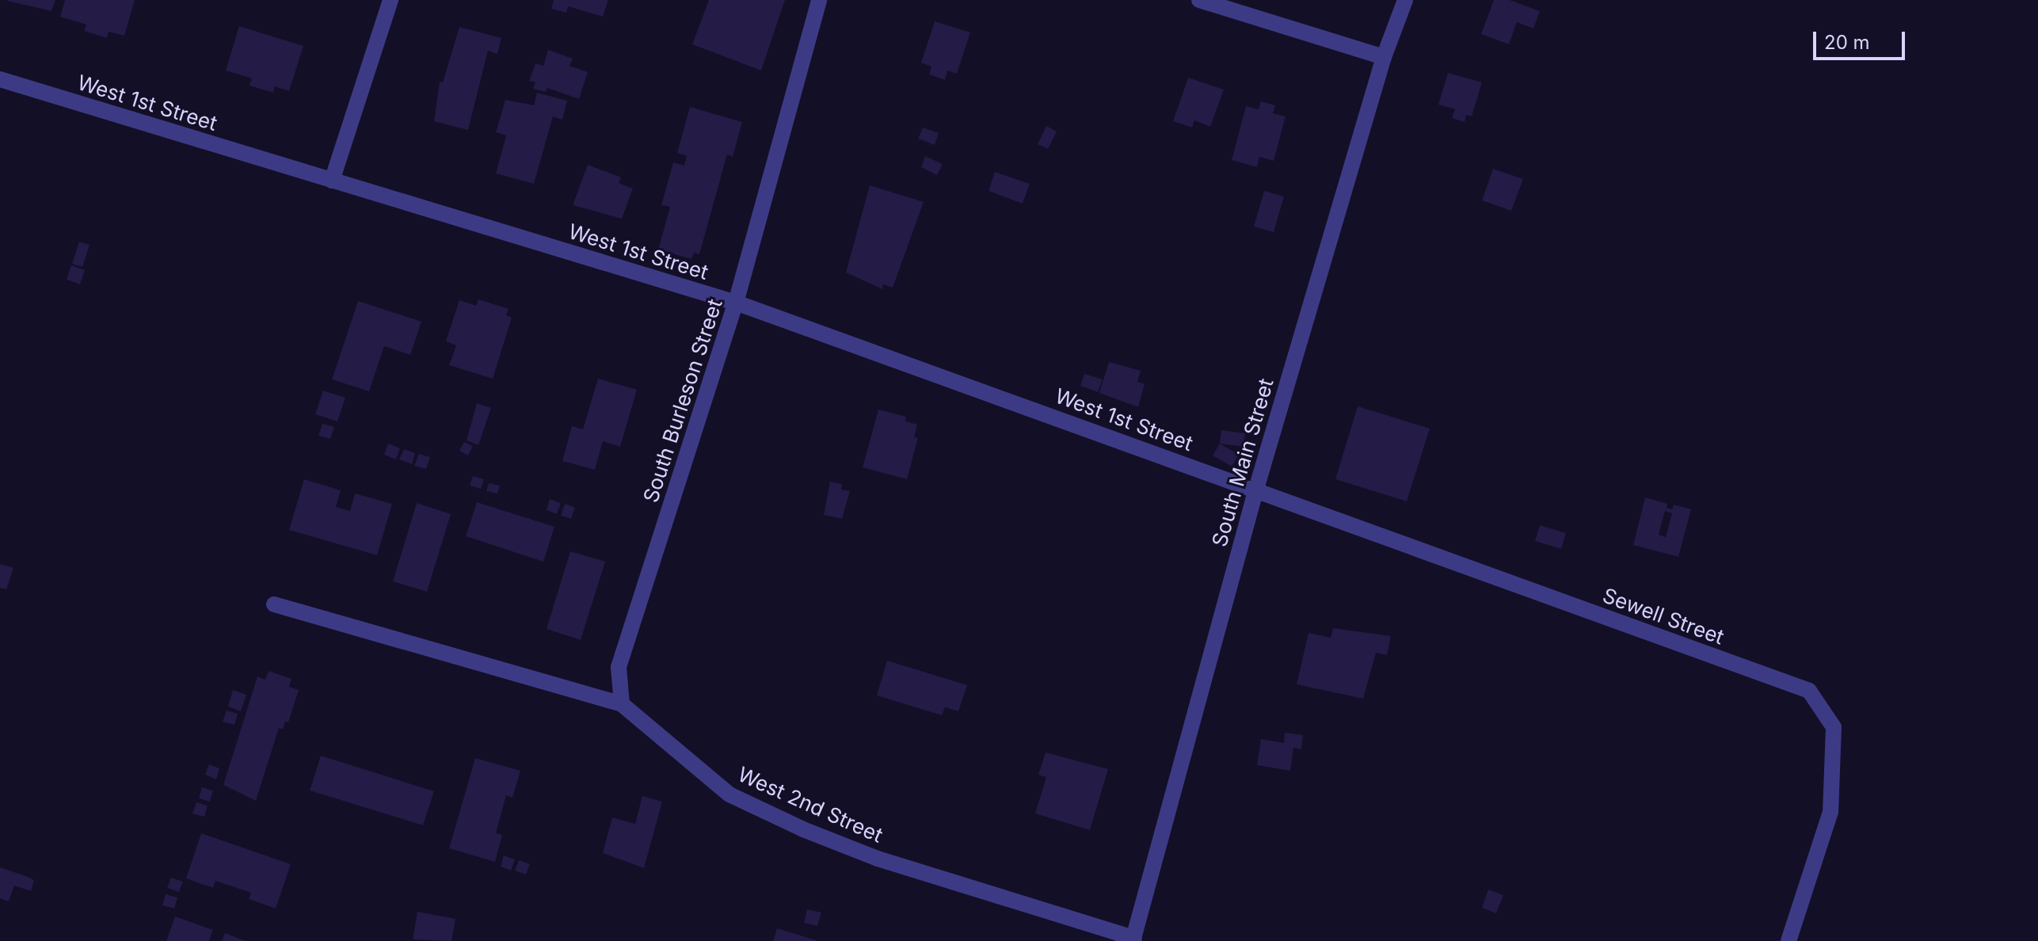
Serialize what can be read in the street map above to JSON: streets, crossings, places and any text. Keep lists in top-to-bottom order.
{
  "streets": {
    "street": [
      "West 1st Street",
      "South Burleson Street",
      "South Main Street",
      "Sewell Street",
      "West 2nd Street"
    ]
  },
  "crossings": [
    ["West 1st Street", "South Burleson Street"],
    ["West 1st Street", "South Main Street"],
    ["West 1st Street", "Sewell Street"],
    ["South Burleson Street", "West 2nd Street"],
    ["South Main Street", "Sewell Street"],
    ["South Main Street", "West 2nd Street"]
  ],
  "scale_bar": "20 m"
}
